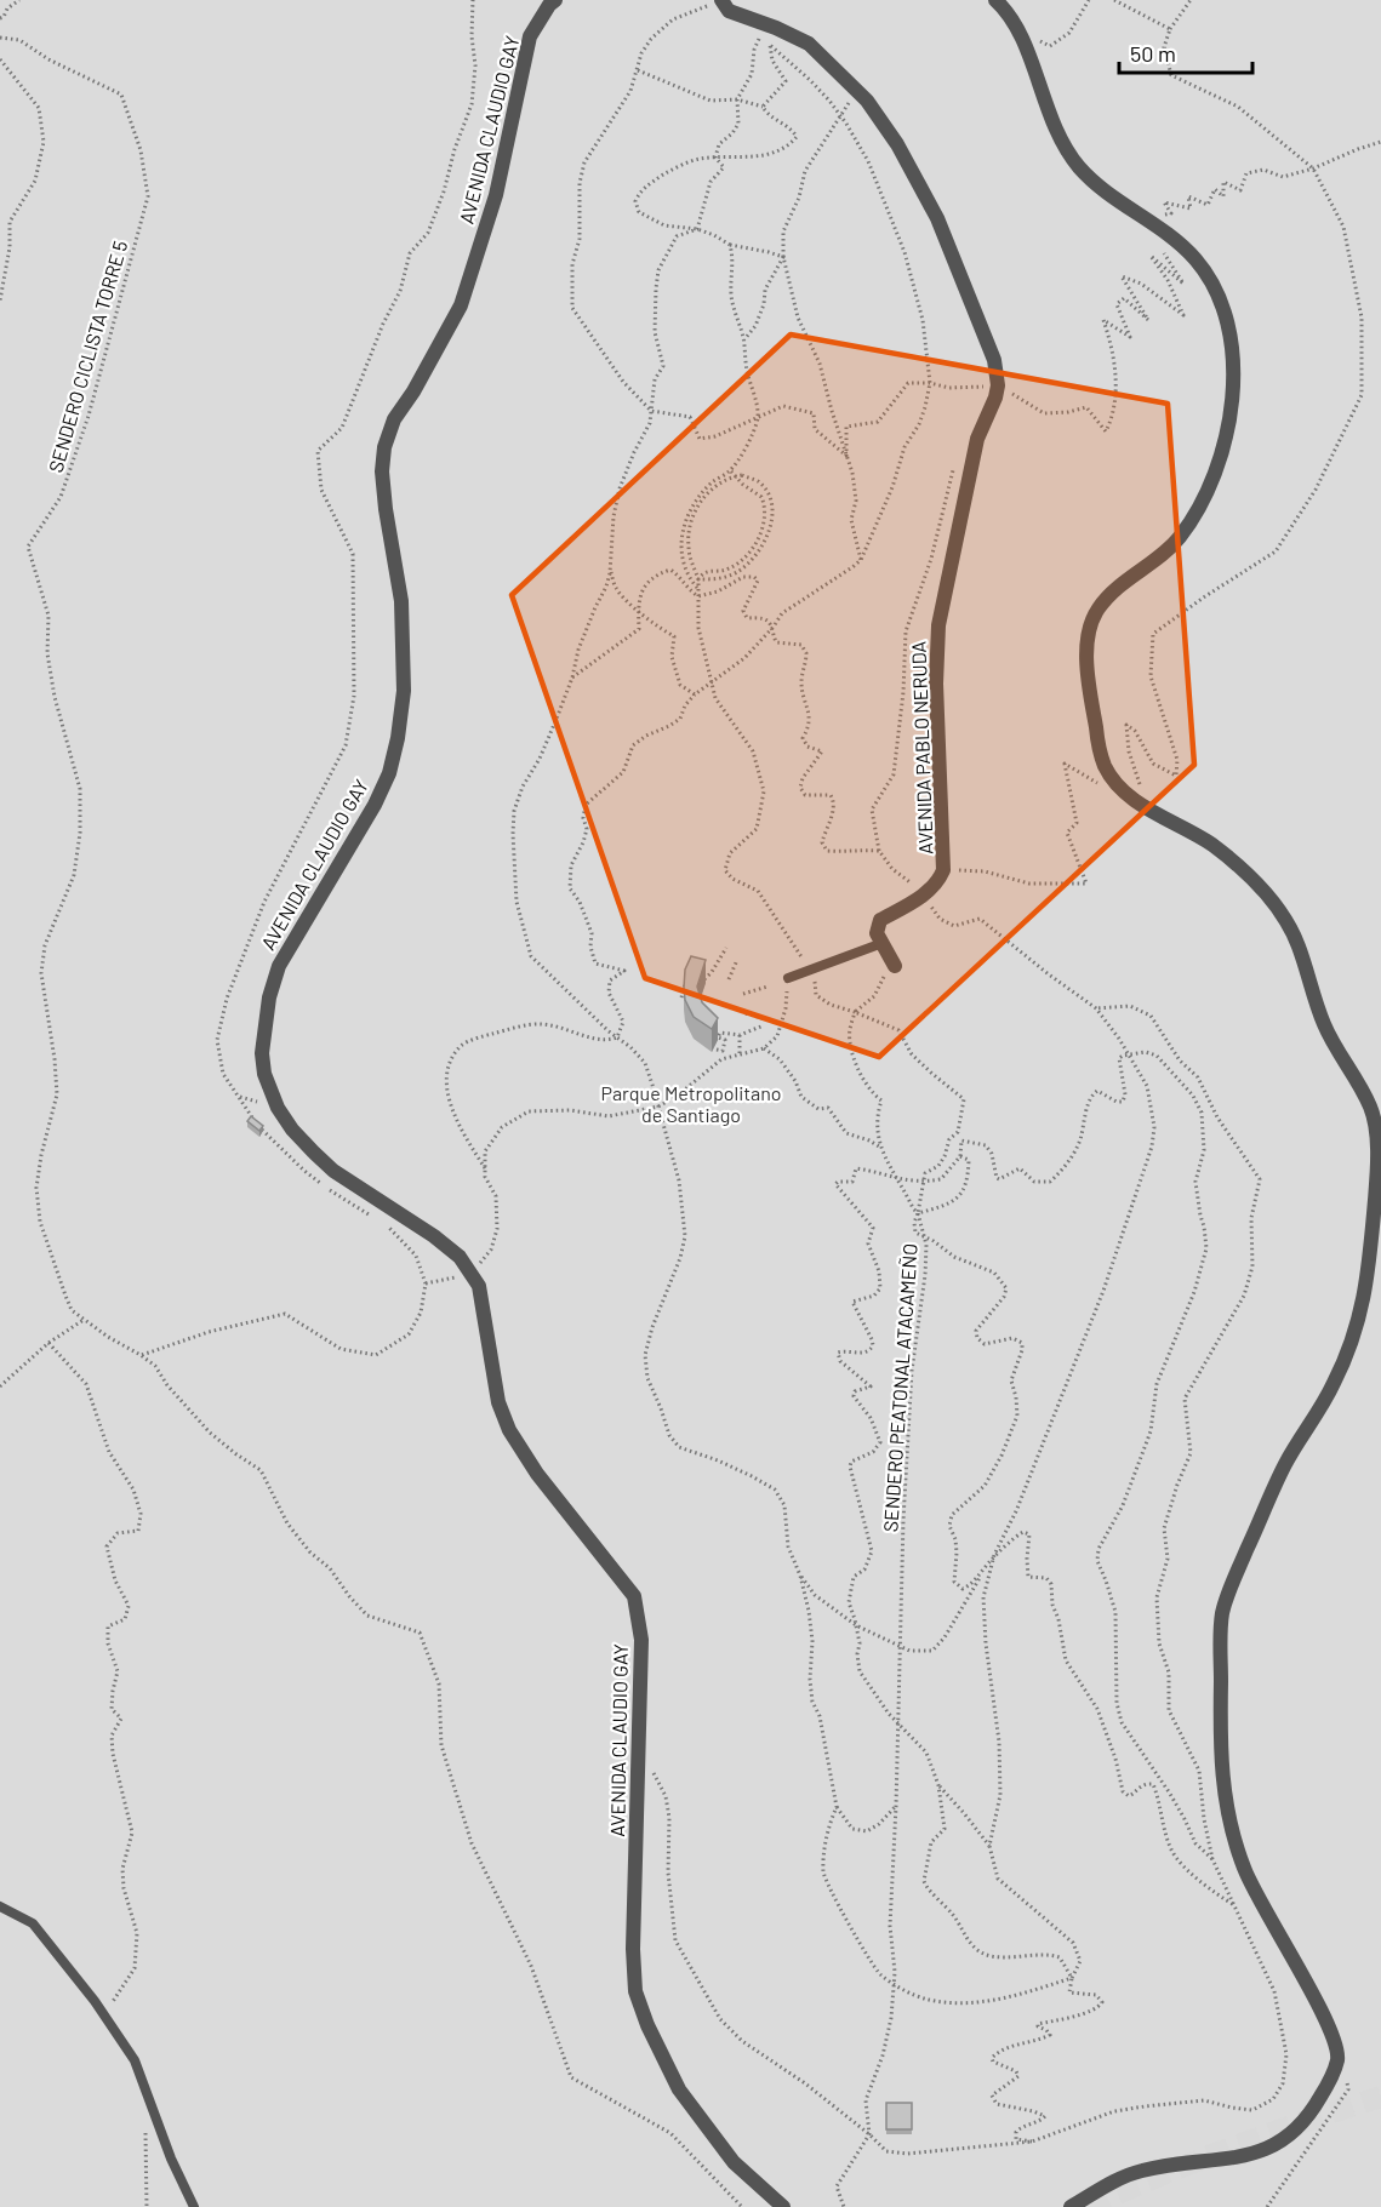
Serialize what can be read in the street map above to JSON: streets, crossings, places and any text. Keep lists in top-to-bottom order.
{
  "streets": {
    "street": ["AVENIDA CLAUDIO GAY", "AVENIDA PABLO NERUDA"],
    "path": ["SENDERO CICLISTA TORRE 5", "SENDERO PEATONAL ATACAMEÑO"]
  },
  "parks": ["Parque Metropolitano de Santiago"],
  "scale_bar": "50 m"
}
